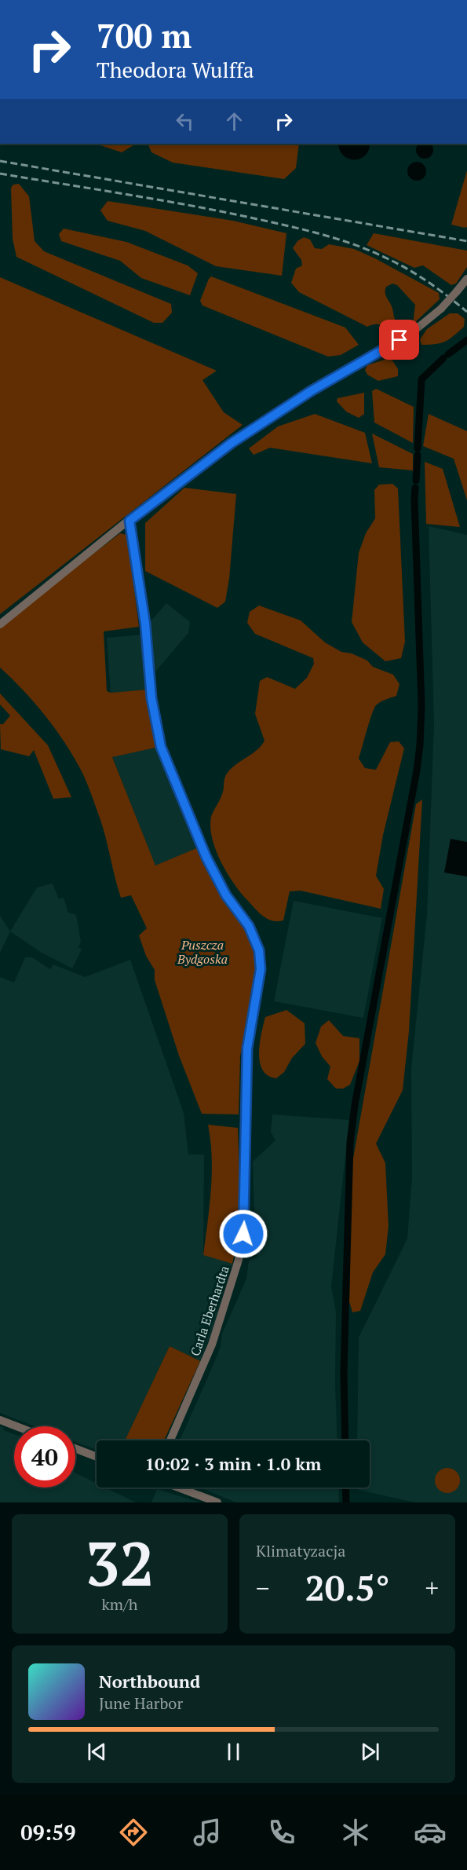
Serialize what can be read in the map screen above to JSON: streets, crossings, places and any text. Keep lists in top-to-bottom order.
{
  "streets": {
    "street": ["Carla Eberhardta"]
  },
  "parks": ["Puszcza Bydgoska"],
  "page": {
    "turn": ["700 m", "Theodora Wulffa"],
    "limit": "40",
    "trip": "10:02 · 3 min · 1.0 km",
    "tile": [
      ["32", "km/h"],
      "Klimatyzacja"
    ],
    "heat": ["−", "20.5°", "+"],
    "song": ["Northbound", "June Harbor"],
    "tabs": "09:59"
  }
}
